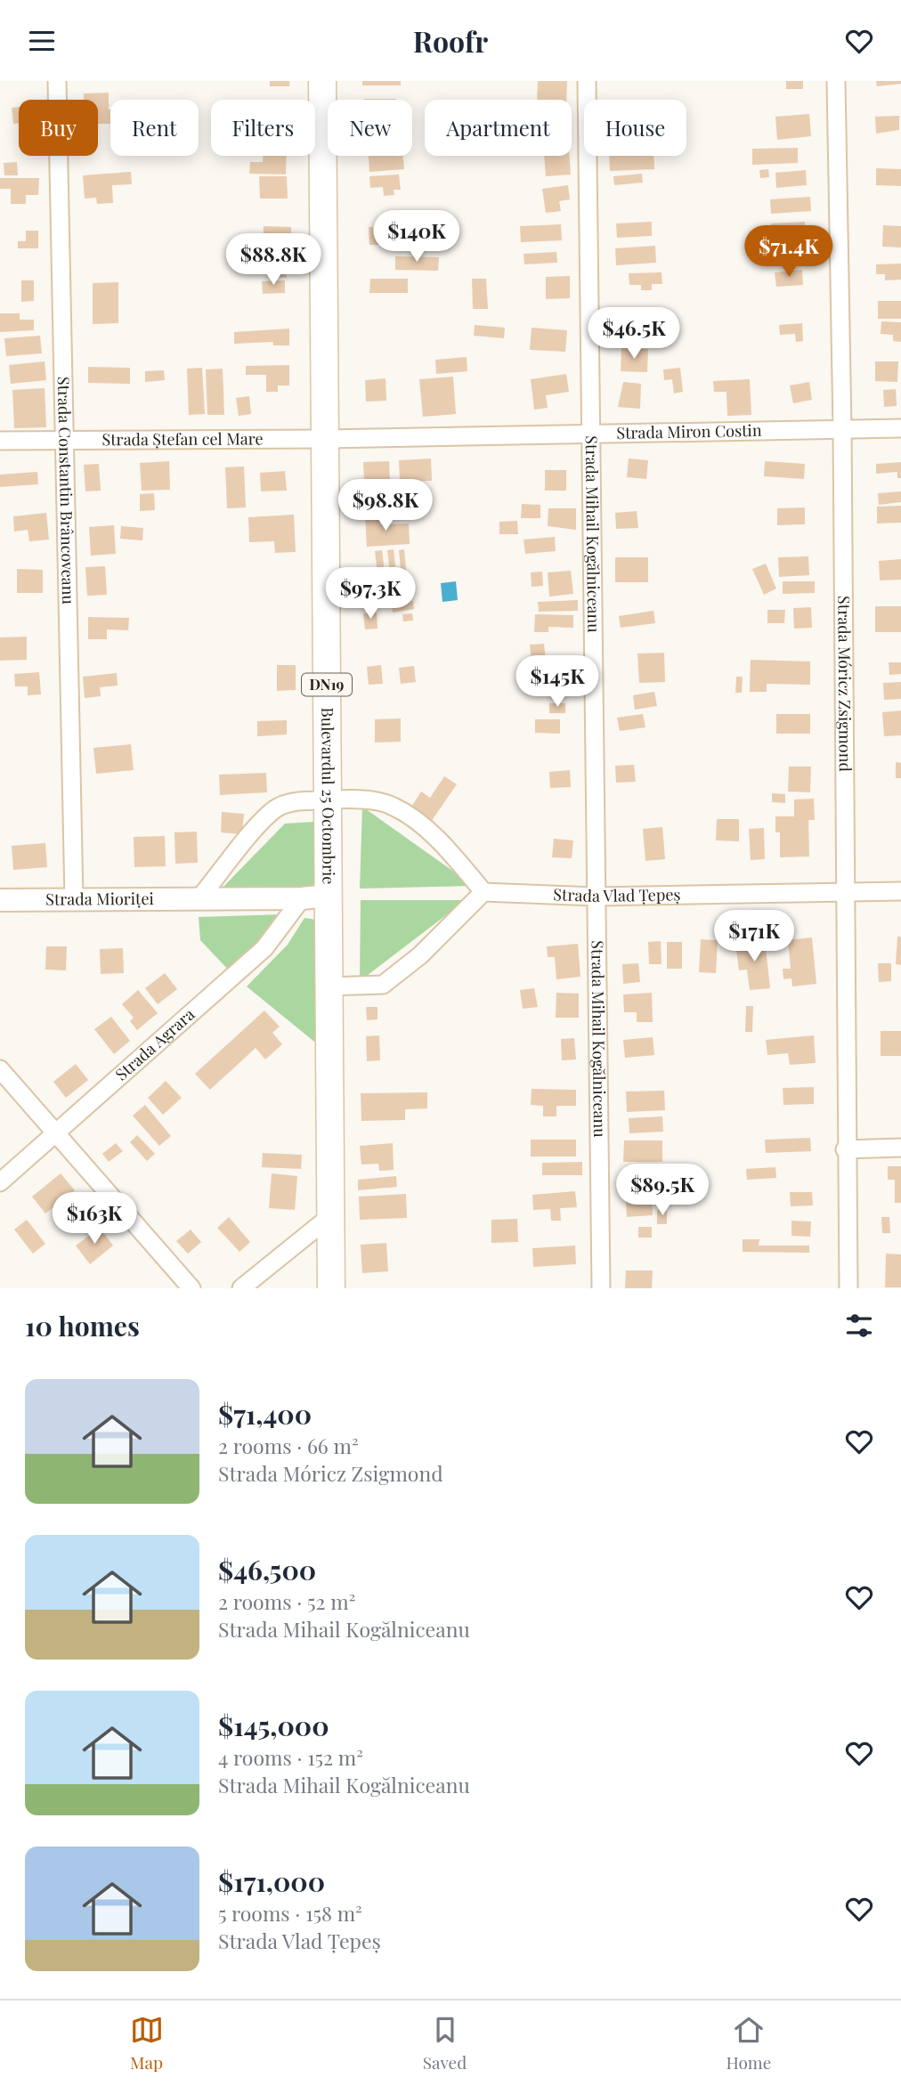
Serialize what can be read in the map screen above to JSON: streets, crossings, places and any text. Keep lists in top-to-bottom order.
{
  "streets": {
    "main road": ["DN19", "Bulevardul 25 Octombrie"],
    "street": [
      "Strada Miron Costin",
      "Strada Ștefan cel Mare",
      "Strada Constantin Brâncoveanu",
      "Strada Mihail Kogălniceanu",
      "Strada Móricz Zsigmond",
      "Strada Vlad Țepeș",
      "Strada Mioriței",
      "Strada Agrara"
    ]
  },
  "crossings": [
    ["Strada Miron Costin", "Strada Ștefan cel Mare"],
    ["Strada Miron Costin", "Strada Mihail Kogălniceanu"],
    ["Strada Miron Costin", "Strada Móricz Zsigmond"],
    ["Strada Miron Costin", "Bulevardul 25 Octombrie"],
    ["Strada Ștefan cel Mare", "Strada Constantin Brâncoveanu"],
    ["Strada Ștefan cel Mare", "Bulevardul 25 Octombrie"],
    ["Strada Constantin Brâncoveanu", "Strada Mioriței"],
    ["Strada Mihail Kogălniceanu", "Strada Vlad Țepeș"],
    ["Strada Móricz Zsigmond", "Strada Vlad Țepeș"],
    ["Bulevardul 25 Octombrie", "Strada Mioriței"],
    ["Bulevardul 25 Octombrie", "Strada Agrara"],
    ["Strada Mioriței", "Strada Agrara"]
  ],
  "page": {
    "header": "Roofr",
    "chip": [
      "Buy",
      "Rent",
      "Filters",
      "New",
      "Apartment",
      "House"
    ],
    "price": [
      "$140K",
      "$71.4K",
      "$88.8K",
      "$46.5K",
      "$98.8K",
      "$97.3K",
      "$145K",
      "$171K",
      "$89.5K",
      "$163K"
    ],
    "heading": "10 homes",
    "list": [
      {
        "name": "$71,400",
        "note": "2 rooms · 66 m² · Strada Móricz Zsigmond"
      },
      {
        "name": "$46,500",
        "note": "2 rooms · 52 m² · Strada Mihail Kogălniceanu"
      },
      {
        "name": "$145,000",
        "note": "4 rooms · 152 m² · Strada Mihail Kogălniceanu"
      },
      {
        "name": "$171,000",
        "note": "5 rooms · 158 m² · Strada Vlad Țepeș"
      }
    ],
    "tabs": ["Map", "Saved", "Home"]
  }
}
